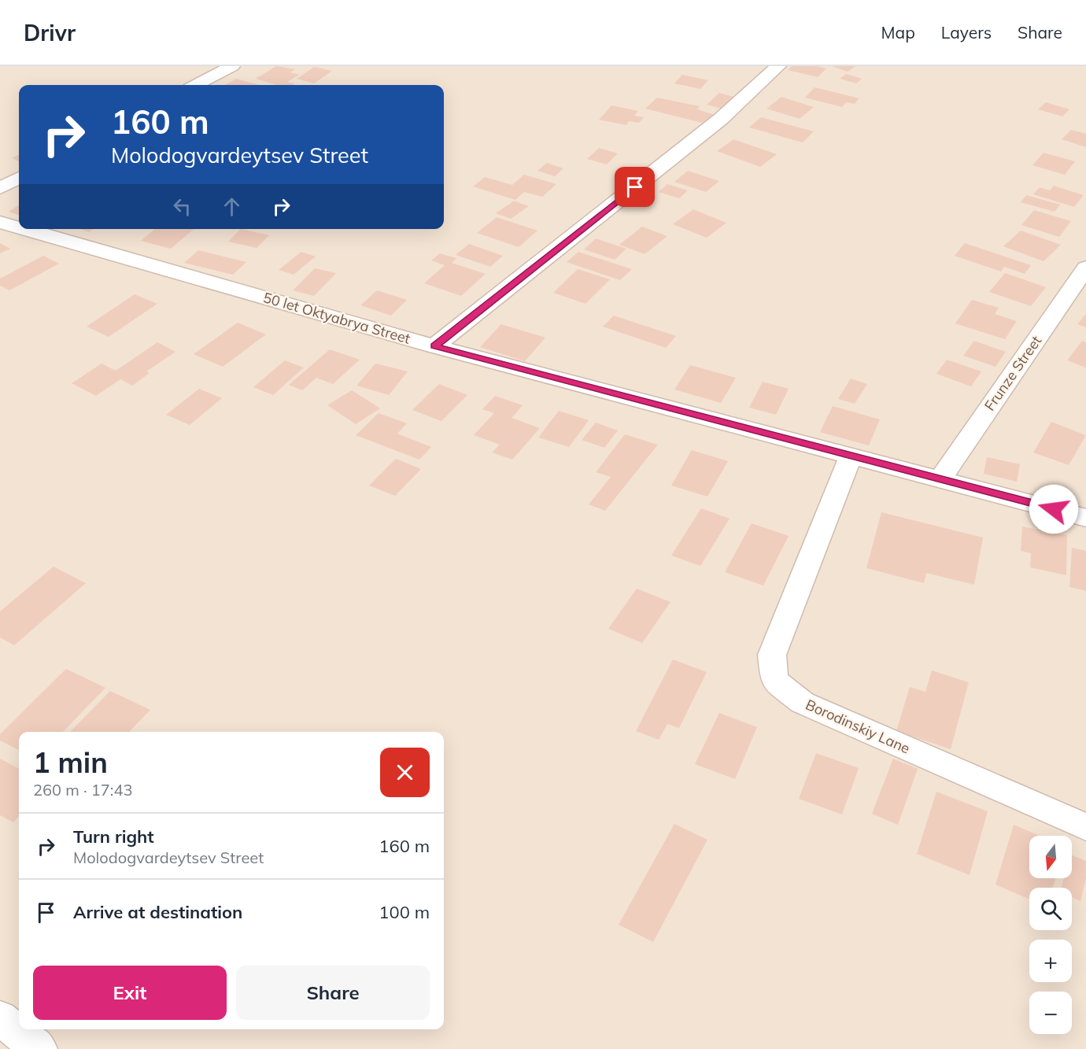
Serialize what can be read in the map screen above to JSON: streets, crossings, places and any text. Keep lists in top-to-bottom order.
{
  "streets": {
    "street": ["50 let Oktyabrya Street", "Frunze Street", "Borodinskiy Lane"]
  },
  "crossings": [
    ["50 let Oktyabrya Street", "Frunze Street"],
    ["50 let Oktyabrya Street", "Borodinskiy Lane"]
  ],
  "north": "bottom",
  "page": {
    "header": "Drivr",
    "nav": ["Map", "Layers", "Share"],
    "turn": ["160 m", "Molodogvardeytsev Street"],
    "heading": ["1 min", "260 m · 17:43"],
    "list": [
      {
        "name": "Turn right",
        "note": "Molodogvardeytsev Street",
        "value": "160 m"
      },
      {
        "name": "Arrive at destination",
        "value": "100 m"
      }
    ],
    "map_buttons": ["+", "−"],
    "buttons": ["Exit", "Share"]
  }
}
